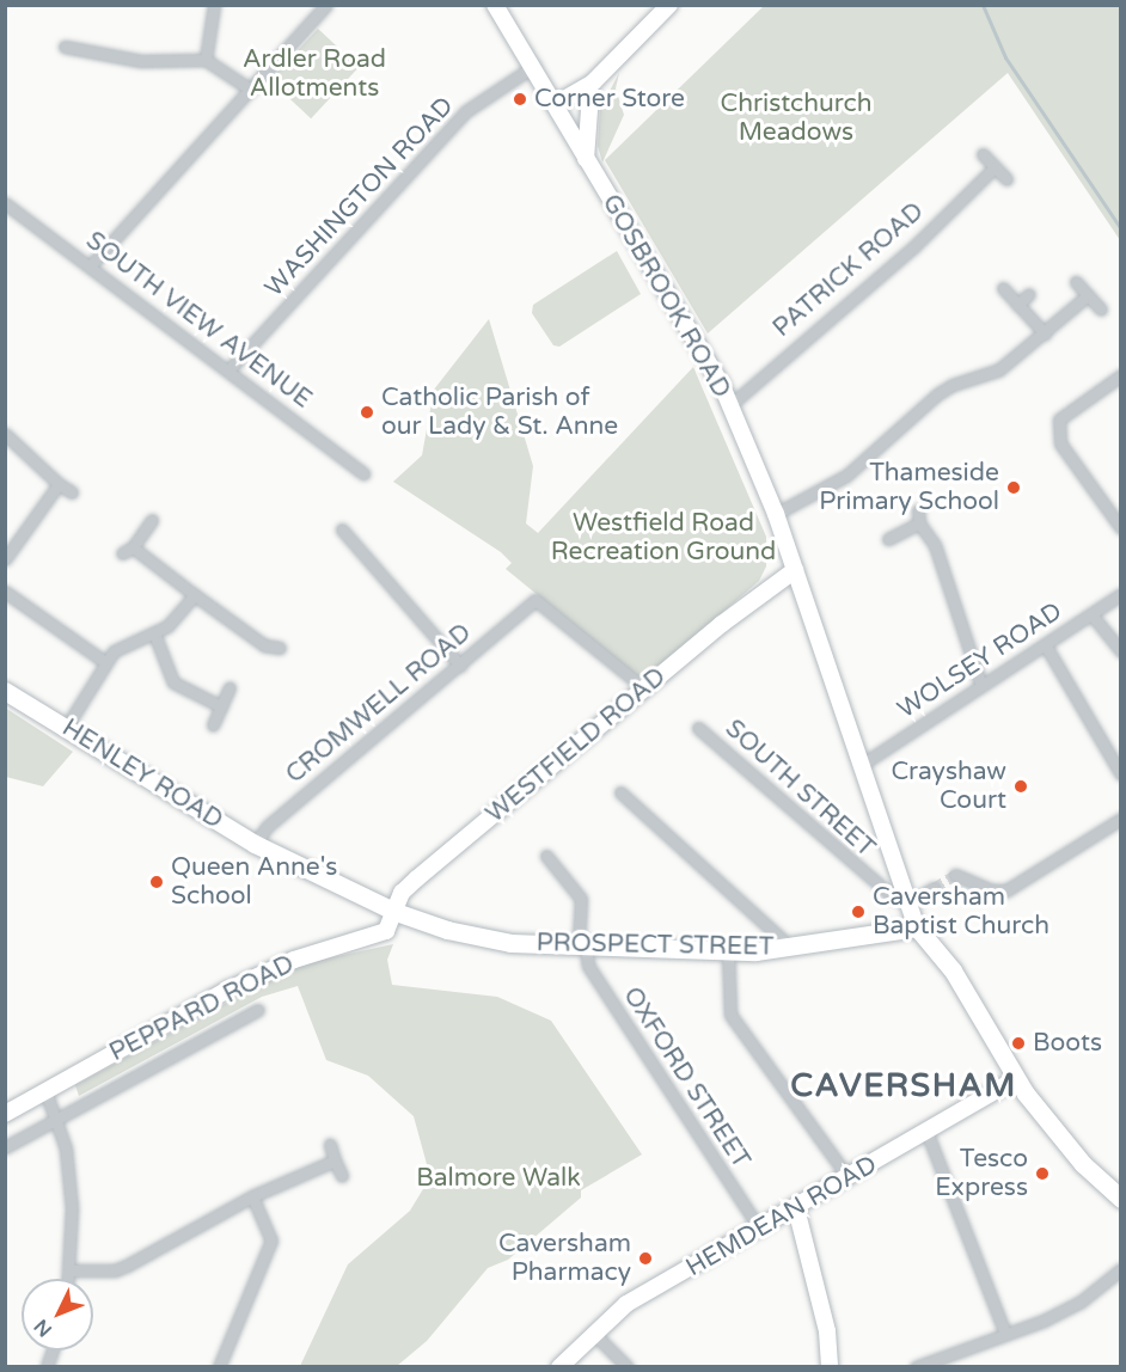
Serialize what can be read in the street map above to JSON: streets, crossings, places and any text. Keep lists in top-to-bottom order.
{
  "streets": {
    "main road": ["HENLEY ROAD", "PROSPECT STREET"],
    "street": [
      "WASHINGTON ROAD",
      "PATRICK ROAD",
      "GOSBROOK ROAD",
      "SOUTH VIEW AVENUE",
      "WOLSEY ROAD",
      "CROMWELL ROAD",
      "WESTFIELD ROAD",
      "SOUTH STREET",
      "PEPPARD ROAD",
      "OXFORD STREET",
      "HEMDEAN ROAD"
    ]
  },
  "crossings": [
    ["WASHINGTON ROAD", "GOSBROOK ROAD"],
    ["WASHINGTON ROAD", "SOUTH VIEW AVENUE"],
    ["PATRICK ROAD", "GOSBROOK ROAD"],
    ["GOSBROOK ROAD", "WOLSEY ROAD"],
    ["GOSBROOK ROAD", "WESTFIELD ROAD"],
    ["GOSBROOK ROAD", "SOUTH STREET"],
    ["GOSBROOK ROAD", "PROSPECT STREET"],
    ["CROMWELL ROAD", "WESTFIELD ROAD"],
    ["CROMWELL ROAD", "HENLEY ROAD"],
    ["WESTFIELD ROAD", "HENLEY ROAD"],
    ["WESTFIELD ROAD", "PROSPECT STREET"],
    ["WESTFIELD ROAD", "PEPPARD ROAD"],
    ["HENLEY ROAD", "PROSPECT STREET"],
    ["HENLEY ROAD", "PEPPARD ROAD"],
    ["PROSPECT STREET", "PEPPARD ROAD"],
    ["PROSPECT STREET", "OXFORD STREET"],
    ["OXFORD STREET", "HEMDEAN ROAD"]
  ],
  "districts": ["CAVERSHAM"],
  "parks": [
    "Ardler Road Allotments",
    "Christchurch Meadows",
    "Westfield Road Recreation Ground",
    "Balmore Walk"
  ],
  "places": [
    "Corner Store",
    "Catholic Parish of our Lady & St. Anne",
    "Thameside Primary School",
    "Crayshaw Court",
    "Queen Anne's School",
    "Caversham Baptist Church",
    "Boots",
    "Tesco Express",
    "Caversham Pharmacy"
  ],
  "north": "bottom left"
}
